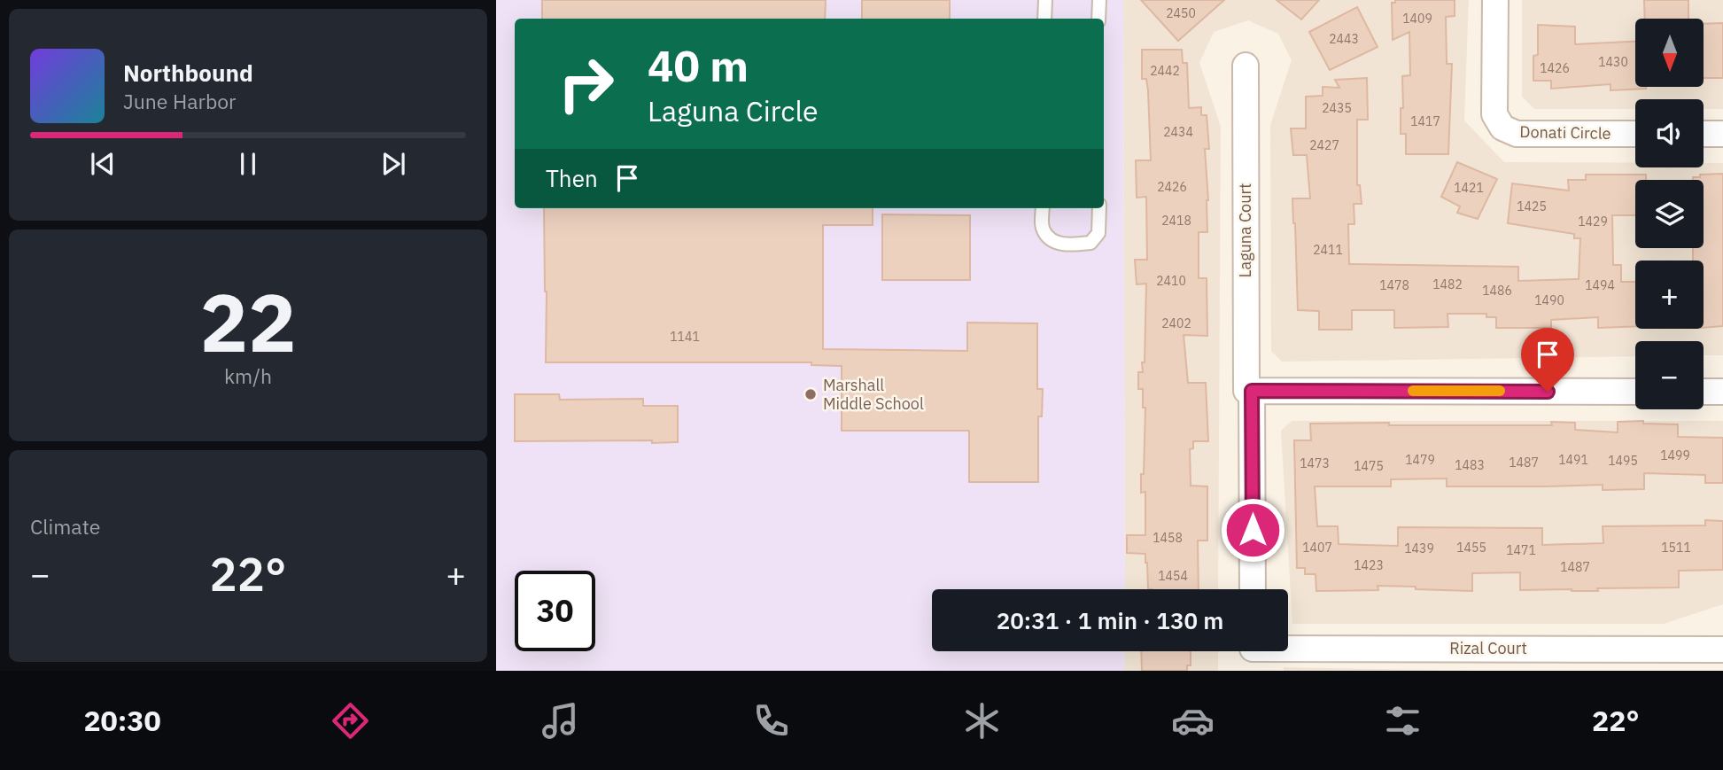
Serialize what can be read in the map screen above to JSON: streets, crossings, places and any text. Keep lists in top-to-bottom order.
{
  "streets": {
    "street": ["Donati Circle", "Laguna Court", "Rizal Court"]
  },
  "places": ["Marshall Middle School"],
  "house_numbers": [
    "2450",
    "1409",
    "2443",
    "1430",
    "1426",
    "2442",
    "2435",
    "1417",
    "2434",
    "2427",
    "2426",
    "1421",
    "1425",
    "2418",
    "1429",
    "2411",
    "2410",
    "1482",
    "1478",
    "1494",
    "1486",
    "1490",
    "2402",
    "1141",
    "1499",
    "1479",
    "1491",
    "1495",
    "1487",
    "1473",
    "1483",
    "1475",
    "1458",
    "1407",
    "1455",
    "1511",
    "1439",
    "1471",
    "1423",
    "1487",
    "1454"
  ],
  "north": "bottom",
  "page": {
    "map_buttons": ["+", "−"],
    "turn": ["40 m", "Laguna Circle"],
    "song": ["Northbound", "June Harbor"],
    "then": "Then",
    "tile": [
      ["22", "km/h"],
      "Climate"
    ],
    "heat": ["−", "22°", "+"],
    "limit": "30",
    "trip": "20:31 · 1 min · 130 m",
    "tabs": ["20:30", "22°"]
  }
}
